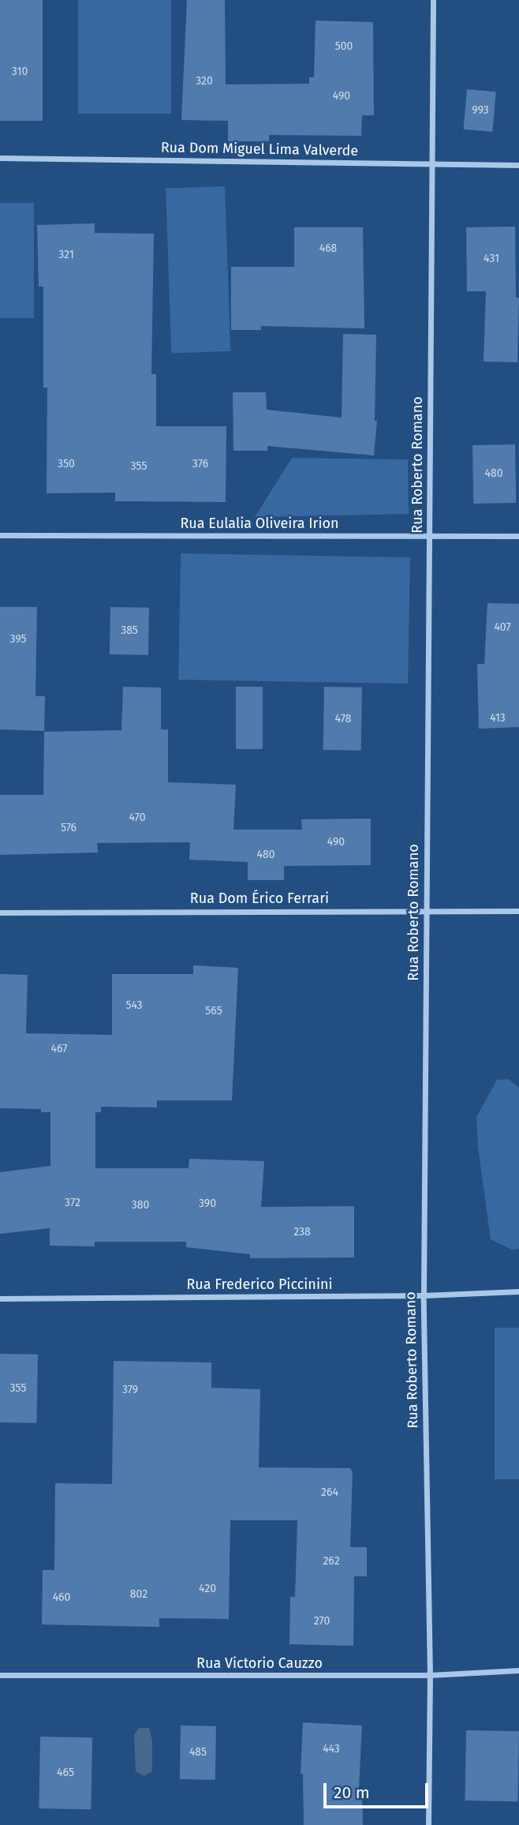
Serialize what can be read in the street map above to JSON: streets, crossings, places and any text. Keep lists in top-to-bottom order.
{
  "streets": {
    "street": [
      "Rua Dom Miguel Lima Valverde",
      "Rua Roberto Romano",
      "Rua Eulalia Oliveira Irion",
      "Rua Dom Érico Ferrari",
      "Rua Frederico Piccinini",
      "Rua Victorio Cauzzo"
    ]
  },
  "crossings": [
    ["Rua Dom Miguel Lima Valverde", "Rua Roberto Romano"],
    ["Rua Roberto Romano", "Rua Eulalia Oliveira Irion"],
    ["Rua Roberto Romano", "Rua Dom Érico Ferrari"],
    ["Rua Roberto Romano", "Rua Frederico Piccinini"],
    ["Rua Roberto Romano", "Rua Victorio Cauzzo"]
  ],
  "house_numbers": [
    "500",
    "310",
    "320",
    "490",
    "993",
    "468",
    "321",
    "431",
    "350",
    "376",
    "355",
    "480",
    "407",
    "385",
    "395",
    "413",
    "478",
    "470",
    "576",
    "490",
    "480",
    "543",
    "565",
    "467",
    "372",
    "390",
    "380",
    "238",
    "355",
    "379",
    "264",
    "262",
    "420",
    "802",
    "460",
    "270",
    "443",
    "485",
    "465"
  ],
  "scale_bar": "20 m"
}
